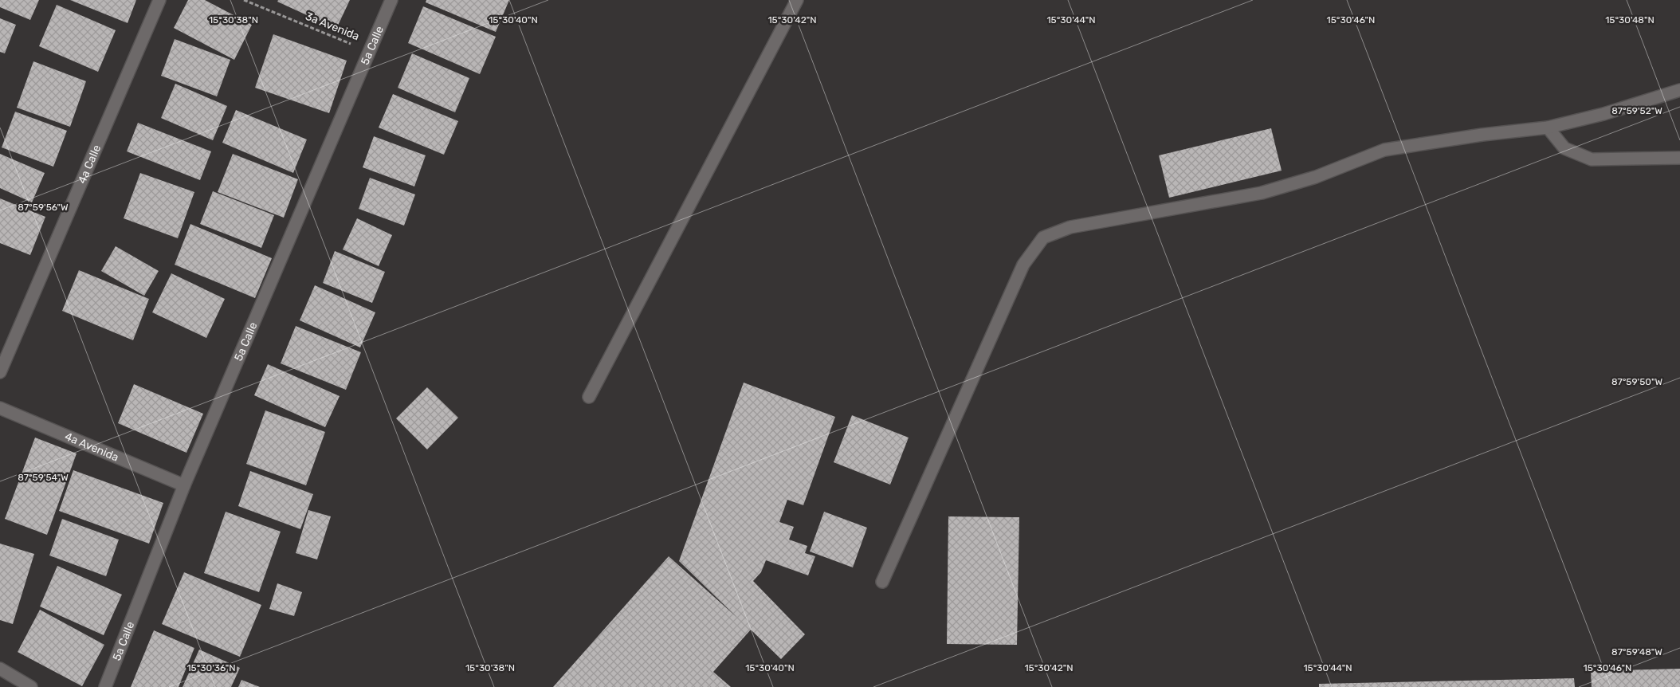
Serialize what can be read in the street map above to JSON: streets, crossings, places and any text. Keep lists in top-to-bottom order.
{
  "streets": {
    "street": ["5a Calle", "4a Calle", "4a Avenida"],
    "path": ["3a Avenida"]
  },
  "crossings": [
    ["3a Avenida", "5a Calle"],
    ["5a Calle", "4a Avenida"]
  ],
  "coordinates": [
    "15°30'38\"N",
    "15°30'42\"N",
    "15°30'44\"N",
    "15°30'46\"N",
    "15°30'40\"N",
    "15°30'48\"N",
    "87°59'52\"W",
    "87°59'56\"W",
    "87°59'50\"W",
    "87°59'54\"W",
    "87°59'48\"W",
    "15°30'36\"N"
  ]
}
